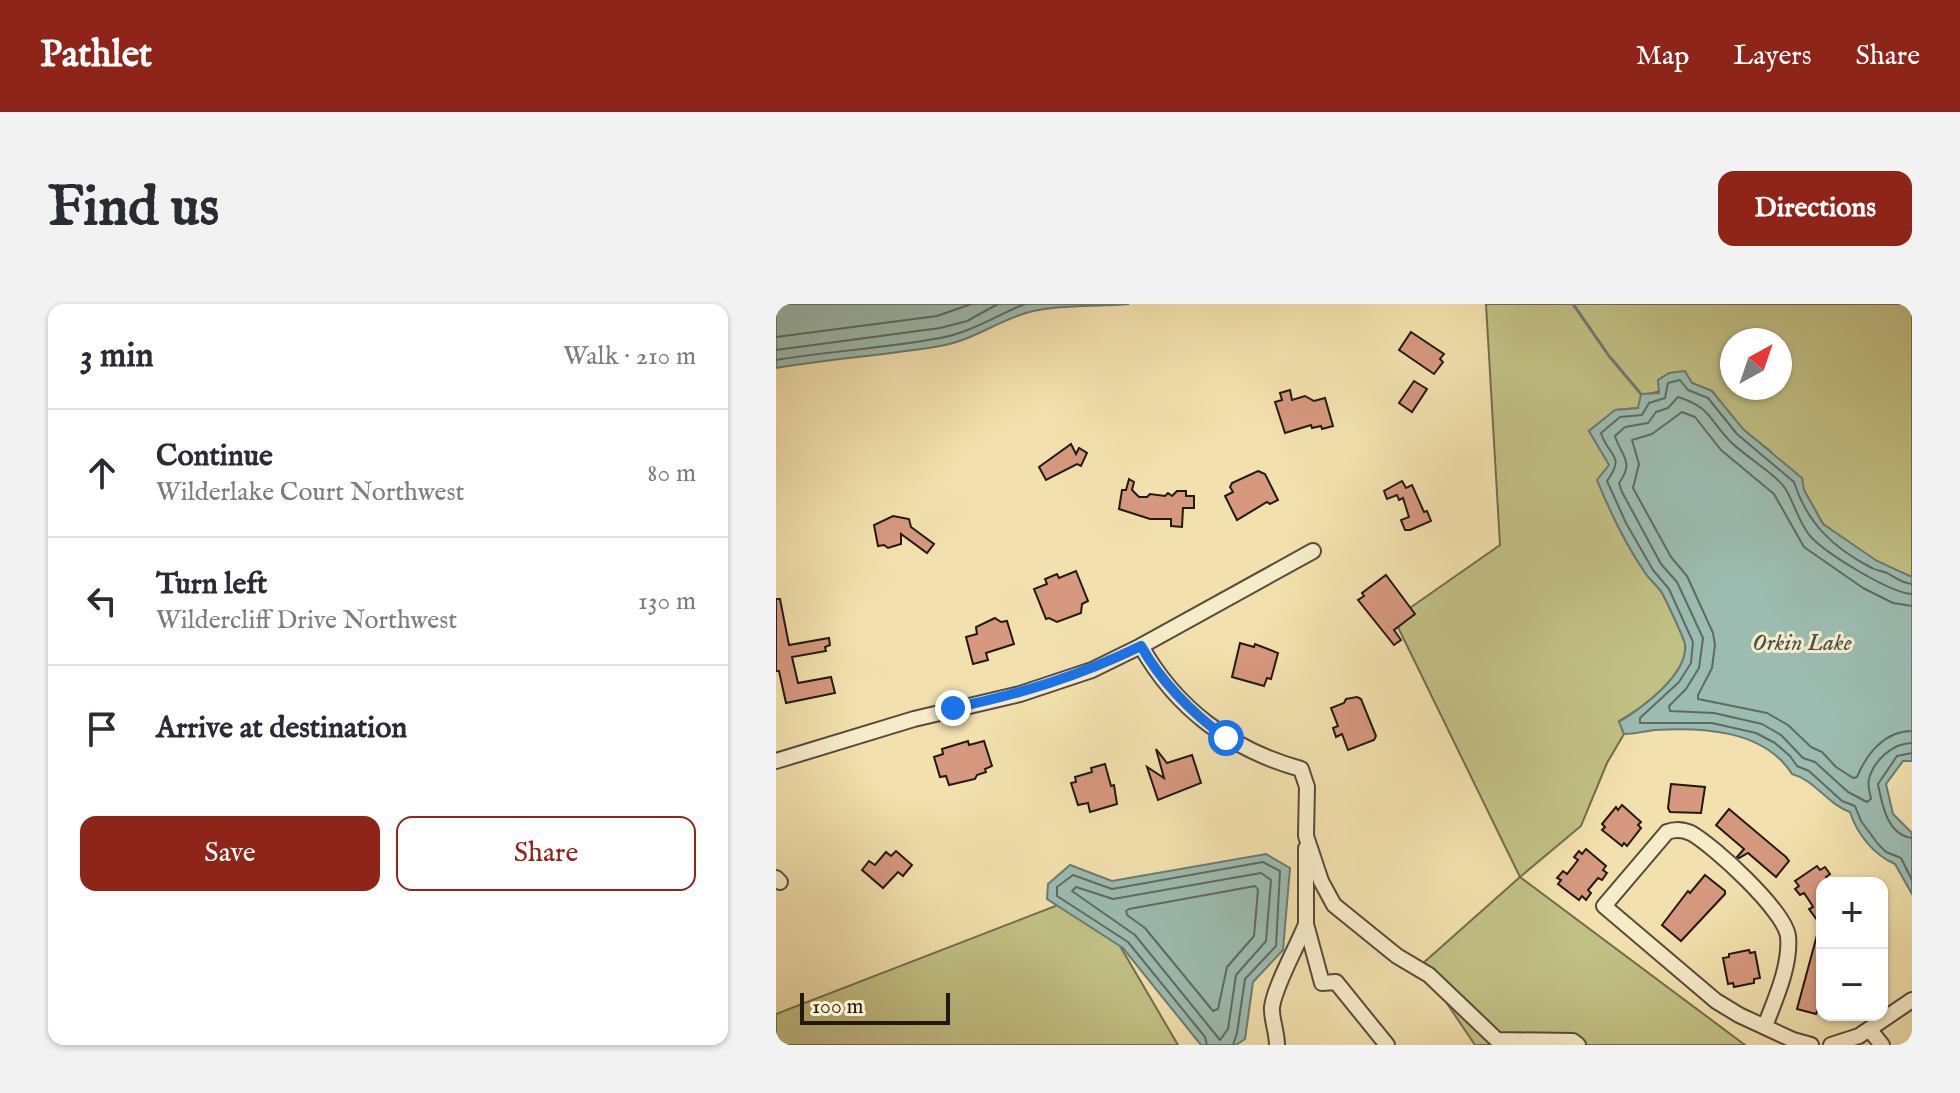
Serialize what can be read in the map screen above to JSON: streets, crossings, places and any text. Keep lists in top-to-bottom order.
{
  "water": ["Orkin Lake"],
  "scale_bar": "100 m",
  "north": "top right",
  "page": {
    "header": "Pathlet",
    "nav": ["Map", "Layers", "Share"],
    "buttons": [
      "Directions",
      ["Save", "Share"]
    ],
    "title": "Find us",
    "heading": ["3 min", "Walk · 210 m"],
    "list": [
      ["Continue", "Wilderlake Court Northwest", "80 m"],
      ["Turn left", "Wildercliff Drive Northwest", "130 m"],
      "Arrive at destination"
    ],
    "map_buttons": ["+", "−"],
    "scale": "100 m"
  }
}
